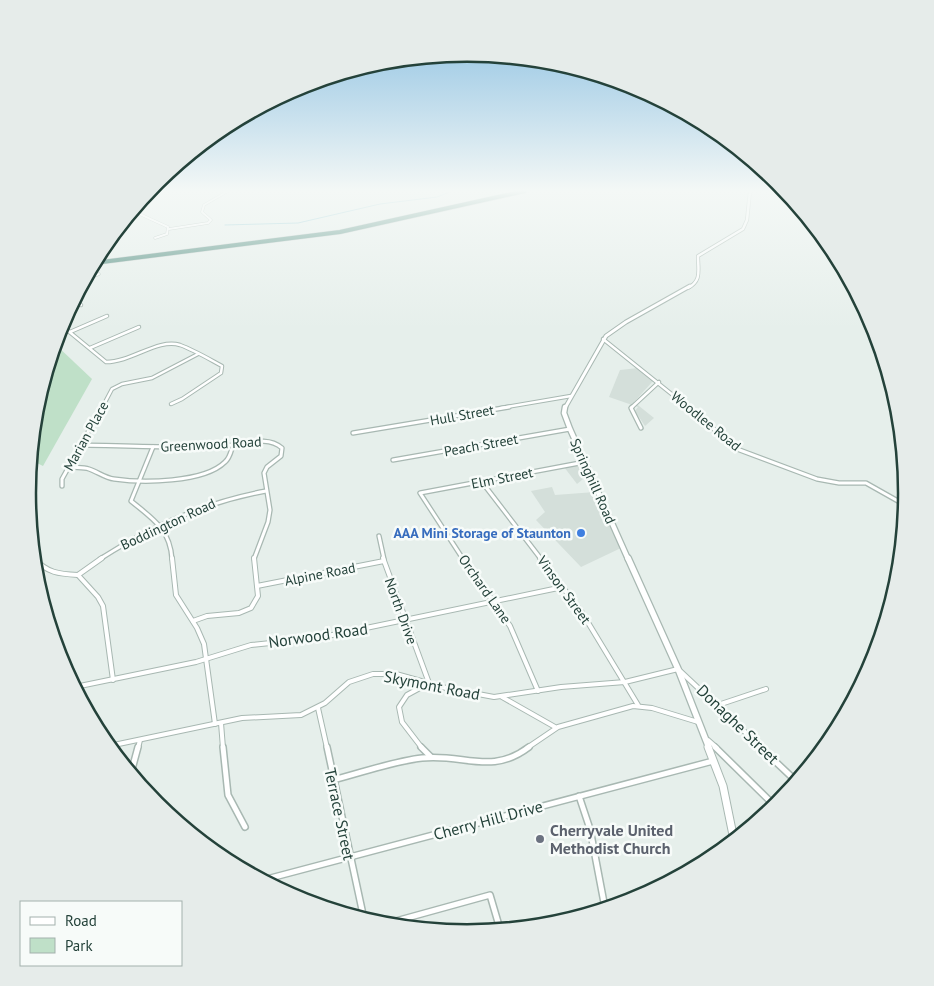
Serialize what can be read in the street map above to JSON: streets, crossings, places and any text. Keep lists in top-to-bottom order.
{
  "streets": {
    "street": [
      "Hull Street",
      "Woodlee Road",
      "Marian Place",
      "Greenwood Road",
      "Peach Street",
      "Elm Street",
      "Springhill Road",
      "Boddington Road",
      "Alpine Road",
      "Orchard Lane",
      "Vinson Street",
      "North Drive",
      "Norwood Road",
      "Skymont Road",
      "Donaghe Street",
      "Terrace Street",
      "Cherry Hill Drive"
    ]
  },
  "crossings": [
    ["Hull Street", "Springhill Road"],
    ["Woodlee Road", "Springhill Road"],
    ["Marian Place", "Greenwood Road"],
    ["Greenwood Road", "Boddington Road"],
    ["Greenwood Road", "Alpine Road"],
    ["Peach Street", "Springhill Road"],
    ["Elm Street", "Springhill Road"],
    ["Elm Street", "Orchard Lane"],
    ["Elm Street", "Vinson Street"],
    ["Springhill Road", "Skymont Road"],
    ["Springhill Road", "Donaghe Street"],
    ["Springhill Road", "Cherry Hill Drive"],
    ["Alpine Road", "North Drive"],
    ["Orchard Lane", "Norwood Road"],
    ["Orchard Lane", "Skymont Road"],
    ["Vinson Street", "Norwood Road"],
    ["Vinson Street", "Skymont Road"],
    ["North Drive", "Norwood Road"],
    ["North Drive", "Skymont Road"],
    ["Skymont Road", "Donaghe Street"],
    ["Skymont Road", "Terrace Street"],
    ["Terrace Street", "Cherry Hill Drive"]
  ],
  "places": ["AAA Mini Storage of Staunton", "Cherryvale United Methodist Church"],
  "legend": ["Road", "Park"]
}
